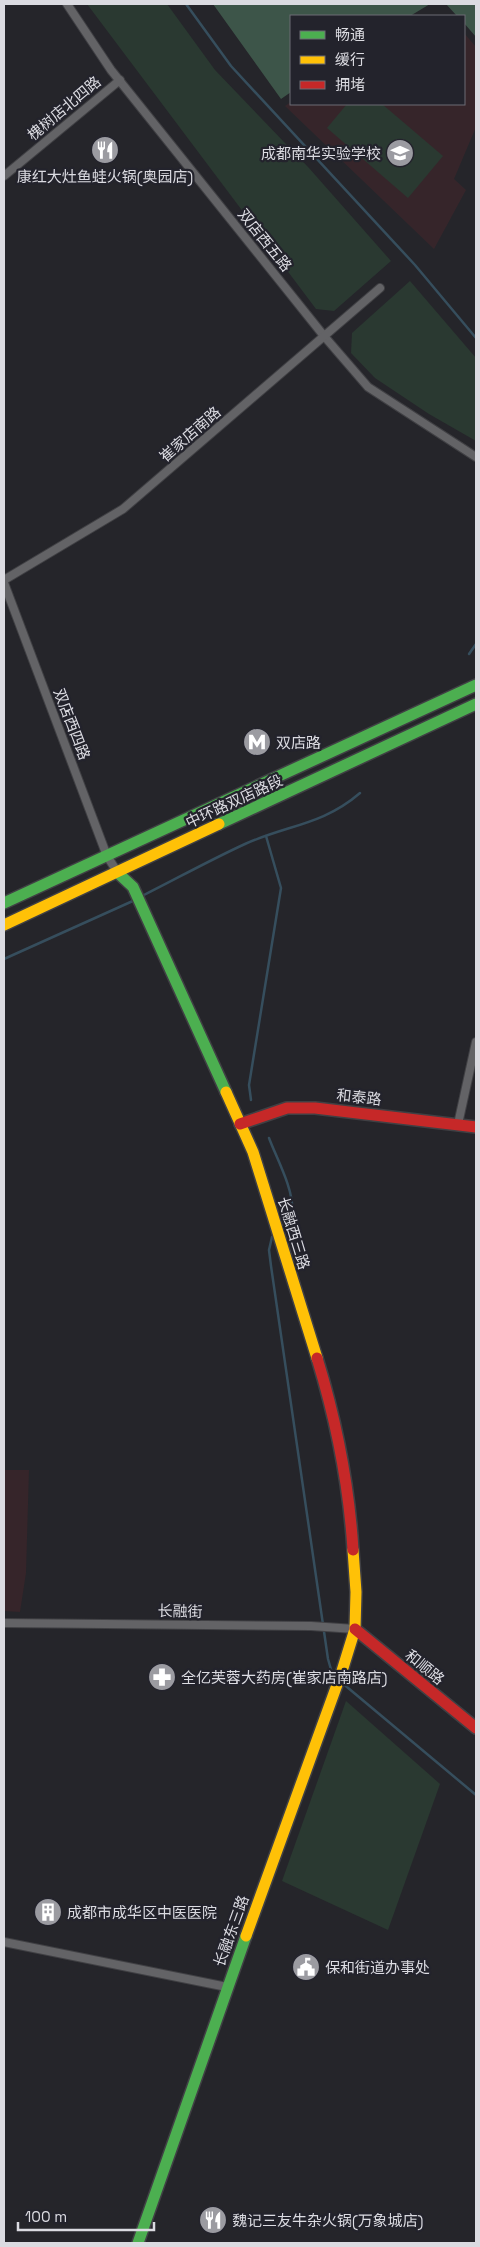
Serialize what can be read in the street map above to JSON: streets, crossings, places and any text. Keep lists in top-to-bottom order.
{
  "streets": {
    "street": [
      "槐树店北四路",
      "双店西五路",
      "崔家店南路",
      "双店西四路",
      "中环路双店路段",
      "和泰路",
      "长融西三路",
      "长融街",
      "和顺路",
      "长融东三路"
    ]
  },
  "crossings": [
    ["槐树店北四路", "双店西五路"],
    ["双店西五路", "崔家店南路"],
    ["崔家店南路", "双店西四路"],
    ["双店西四路", "中环路双店路段"],
    ["双店西四路", "长融西三路"],
    ["中环路双店路段", "长融西三路"],
    ["和泰路", "长融西三路"],
    ["长融西三路", "长融街"],
    ["长融西三路", "和顺路"],
    ["长融西三路", "长融东三路"],
    ["长融街", "和顺路"],
    ["长融街", "长融东三路"],
    ["和顺路", "长融东三路"]
  ],
  "places": {
    "restaurant": ["康红大灶鱼蛙火锅(奥园店)", "魏记三友牛杂火锅(万象城店)"],
    "school or university": ["成都南华实验学校"],
    "metro station": ["双店路"],
    "pharmacy": ["全亿芙蓉大药房(崔家店南路店)"],
    "building": ["成都市成华区中医医院"],
    "public building": ["保和街道办事处"]
  },
  "legend": ["畅通", "缓行", "拥堵"],
  "scale_bar": "100 m"
}
